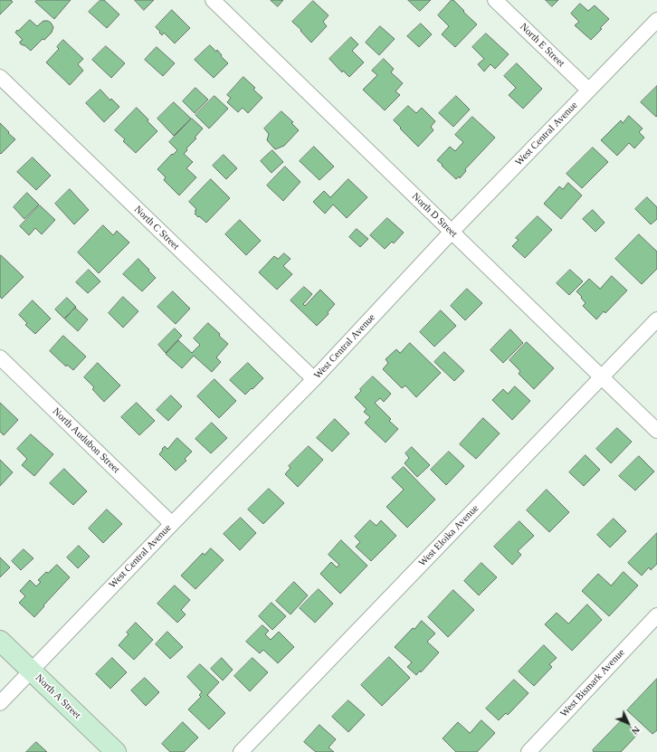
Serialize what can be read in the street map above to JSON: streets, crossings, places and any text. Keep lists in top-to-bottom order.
{
  "streets": {
    "street": [
      "North E Street",
      "West Central Avenue",
      "North D Street",
      "North C Street",
      "North Audubon Street",
      "West Eloika Avenue",
      "West Bismark Avenue",
      "North A Street"
    ]
  },
  "crossings": [
    ["North E Street", "West Central Avenue"],
    ["West Central Avenue", "North D Street"],
    ["West Central Avenue", "North C Street"],
    ["West Central Avenue", "North Audubon Street"],
    ["West Central Avenue", "North A Street"],
    ["North D Street", "West Eloika Avenue"]
  ],
  "north": "bottom right"
}
